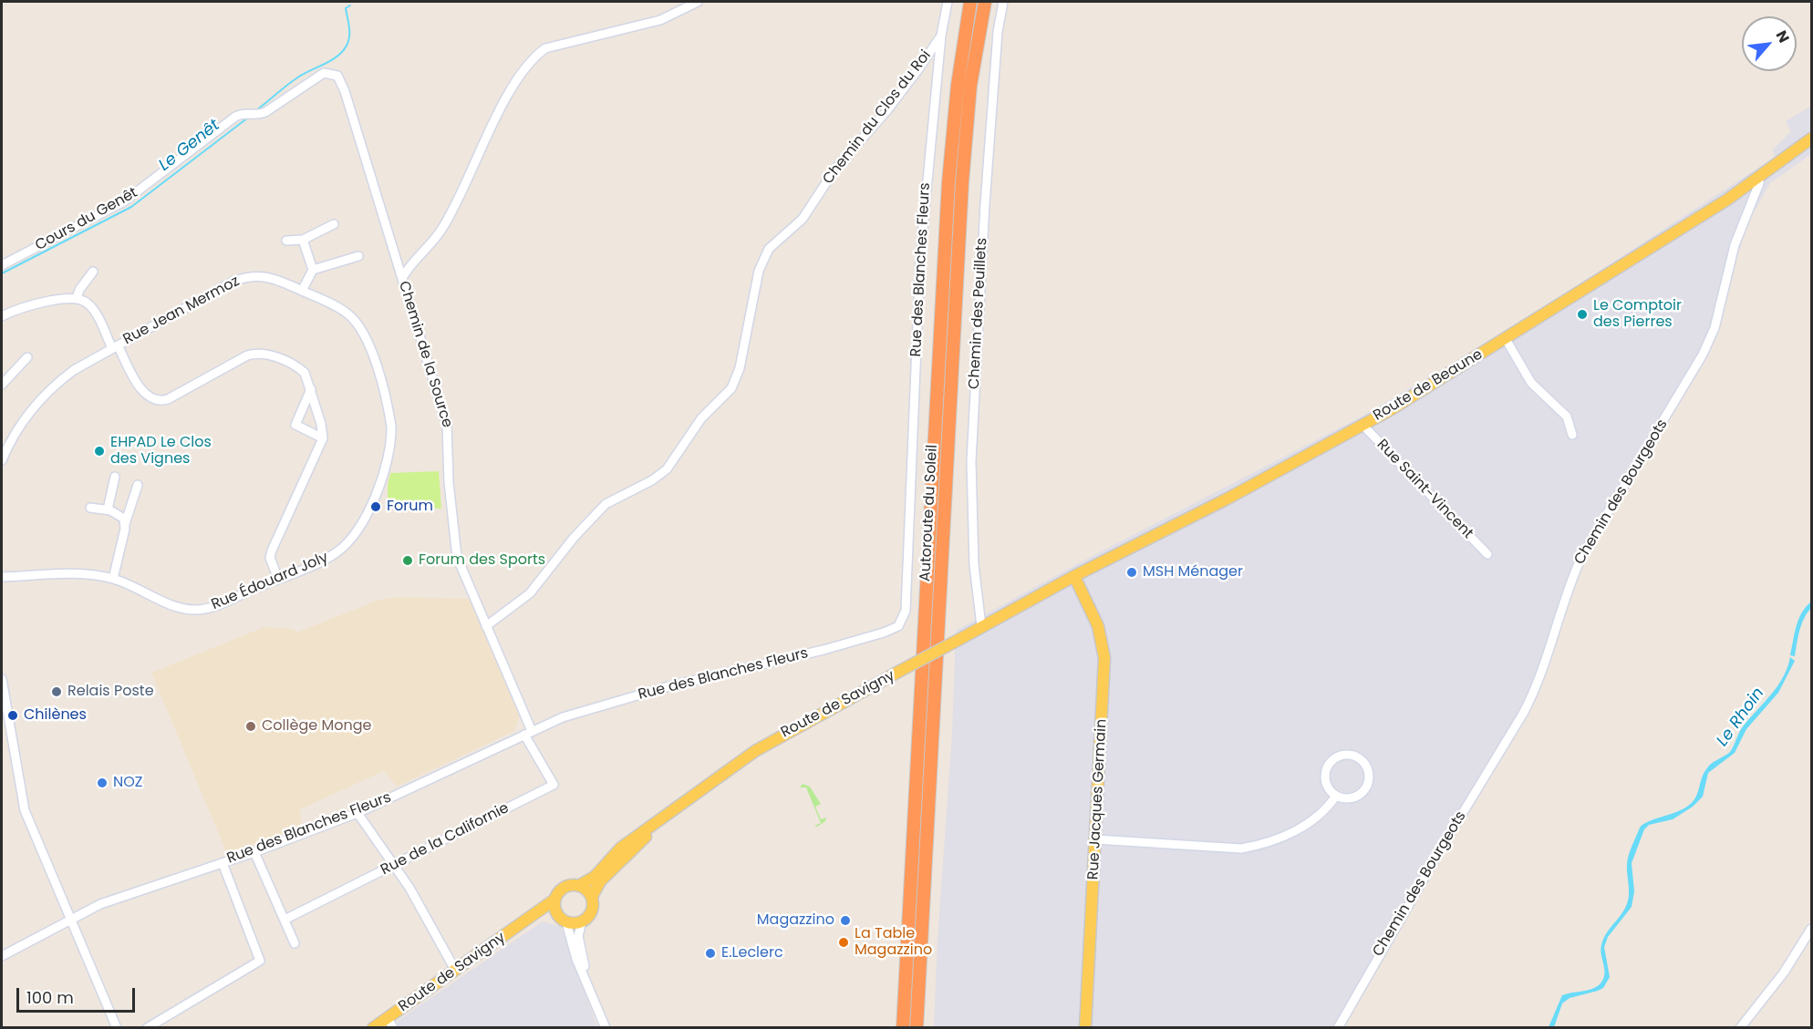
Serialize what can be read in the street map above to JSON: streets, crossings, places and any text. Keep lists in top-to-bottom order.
{
  "streets": {
    "highway": ["Autoroute du Soleil"],
    "main road": ["Route de Beaune", "Route de Savigny", "Rue Jacques Germain"],
    "street": [
      "Chemin du Clos du Roi",
      "Cours du Genêt",
      "Rue des Blanches Fleurs",
      "Rue Jean Mermoz",
      "Chemin des Peuillets",
      "Chemin de la Source",
      "Rue Saint-Vincent",
      "Chemin des Bourgeots",
      "Rue Édouard Joly",
      "Rue de la Californie"
    ]
  },
  "crossings": [
    ["Chemin du Clos du Roi", "Rue des Blanches Fleurs"],
    ["Chemin du Clos du Roi", "Chemin de la Source"],
    ["Cours du Genêt", "Chemin de la Source"],
    ["Rue des Blanches Fleurs", "Chemin de la Source"],
    ["Rue des Blanches Fleurs", "Rue de la Californie"],
    ["Rue Jean Mermoz", "Rue Édouard Joly"],
    ["Chemin des Peuillets", "Route de Savigny"],
    ["Chemin de la Source", "Rue de la Californie"],
    ["Route de Beaune", "Rue Saint-Vincent"],
    ["Route de Beaune", "Chemin des Bourgeots"],
    ["Route de Beaune", "Route de Savigny"],
    ["Route de Beaune", "Rue Jacques Germain"]
  ],
  "water": ["Le Genêt", "Le Rhoin"],
  "places": [
    "Le Comptoir des Pierres",
    "EHPAD Le Clos des Vignes",
    "Forum",
    "Forum des Sports",
    "MSH Ménager",
    "Relais Poste",
    "Chilènes",
    "Collège Monge",
    "NOZ",
    "Magazzino",
    "La Table Magazzino",
    "E.Leclerc"
  ],
  "scale_bar": "100 m",
  "north": "top right"
}
